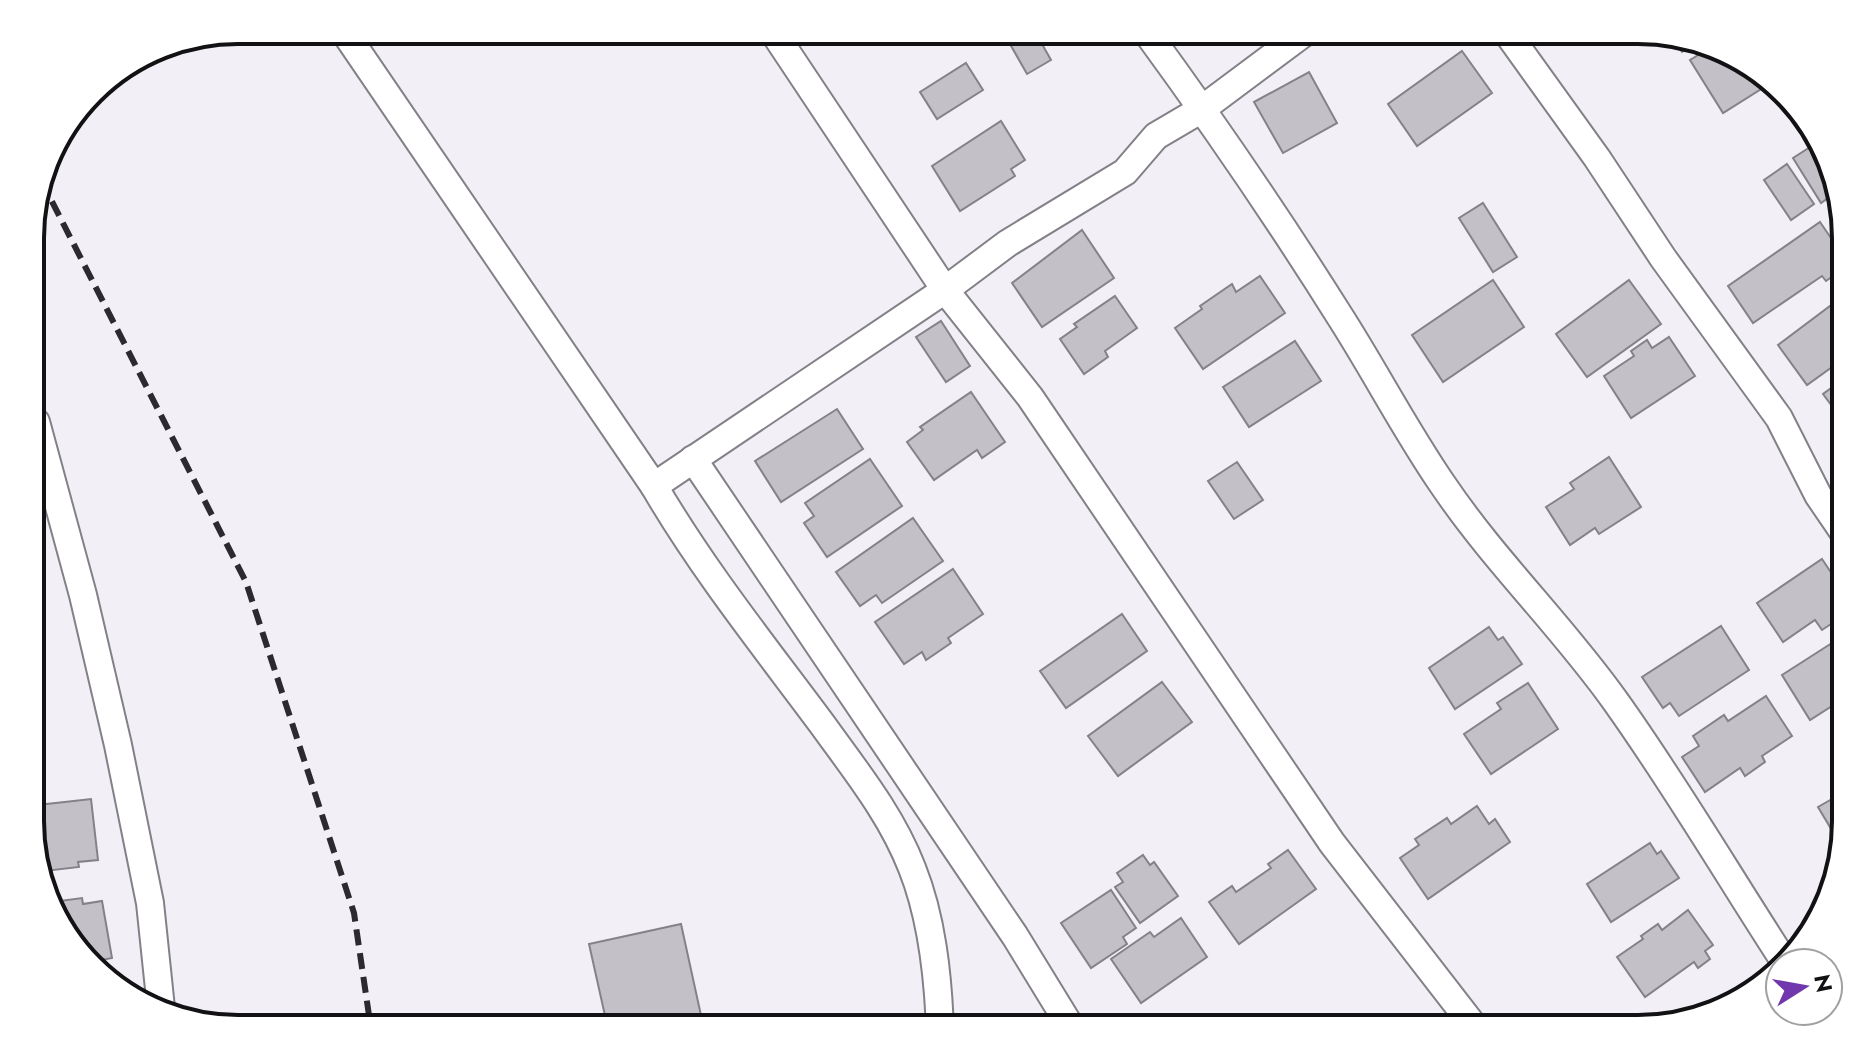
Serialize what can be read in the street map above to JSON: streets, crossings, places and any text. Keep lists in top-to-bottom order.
{
  "north": "right"
}
